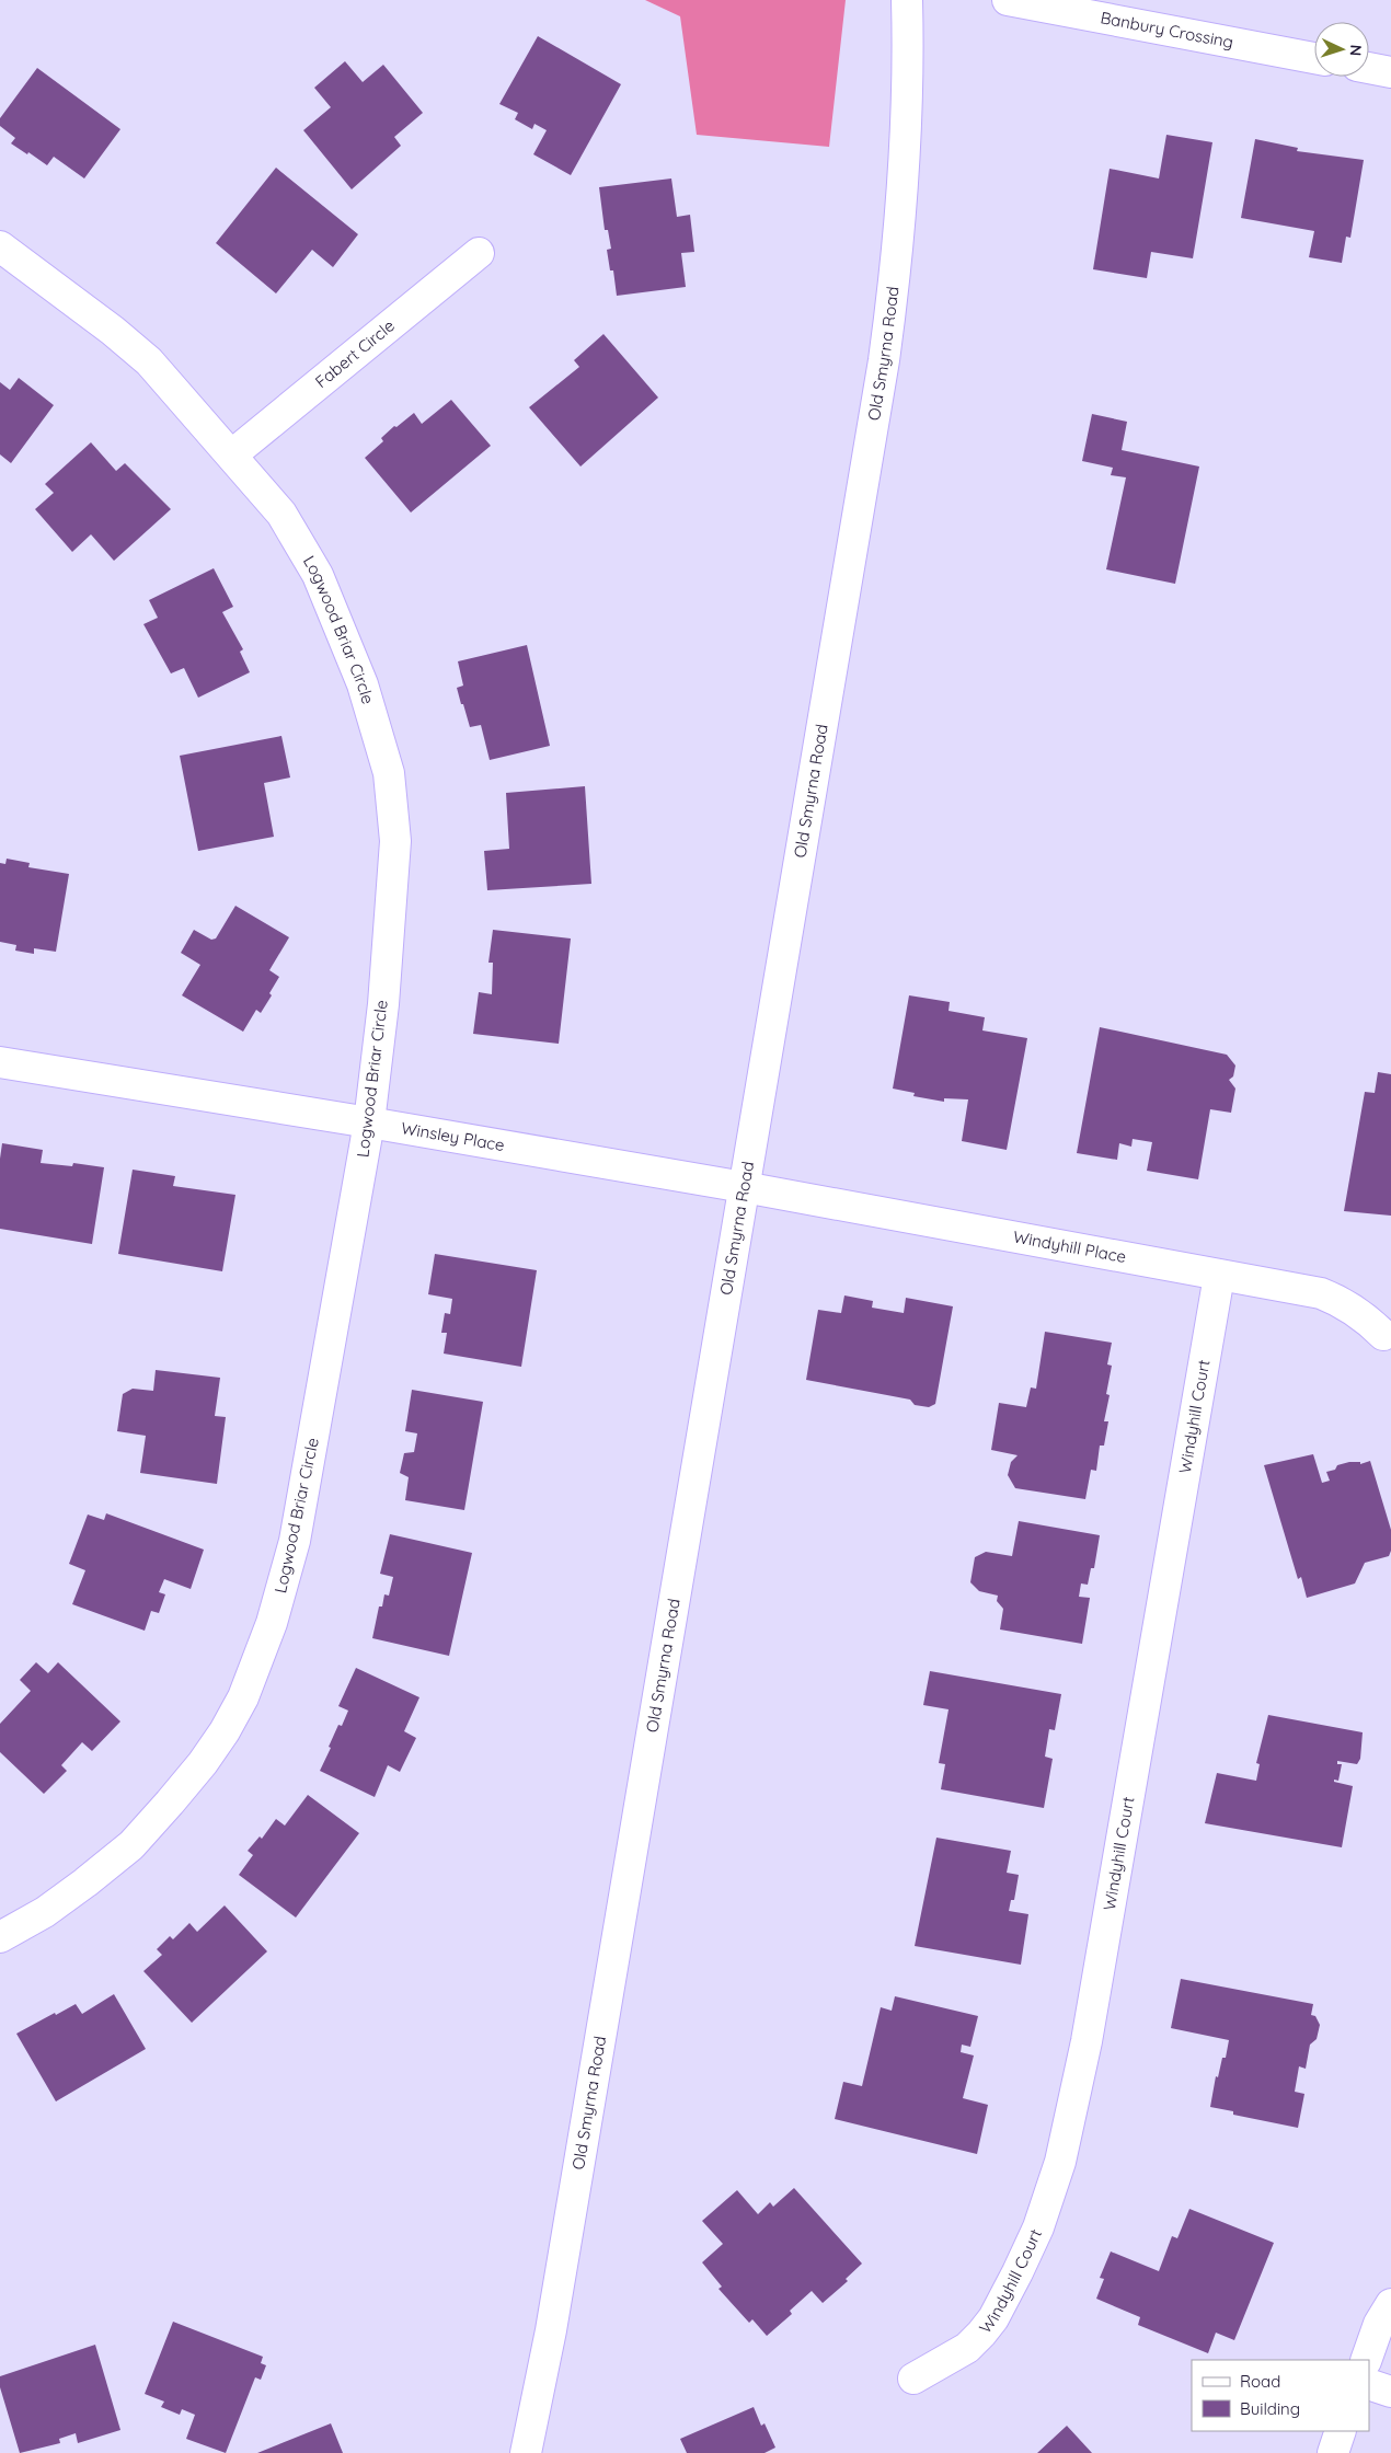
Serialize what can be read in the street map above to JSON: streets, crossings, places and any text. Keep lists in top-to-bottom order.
{
  "streets": {
    "street": [
      "Banbury Crossing",
      "Fabert Circle",
      "Old Smyrna Road",
      "Logwood Briar Circle",
      "Winsley Place",
      "Windyhill Place",
      "Windyhill Court"
    ]
  },
  "crossings": [
    ["Fabert Circle", "Logwood Briar Circle"],
    ["Old Smyrna Road", "Winsley Place"],
    ["Old Smyrna Road", "Windyhill Place"],
    ["Logwood Briar Circle", "Winsley Place"],
    ["Winsley Place", "Windyhill Place"],
    ["Windyhill Place", "Windyhill Court"]
  ],
  "legend": ["Road", "Building"],
  "north": "right"
}
